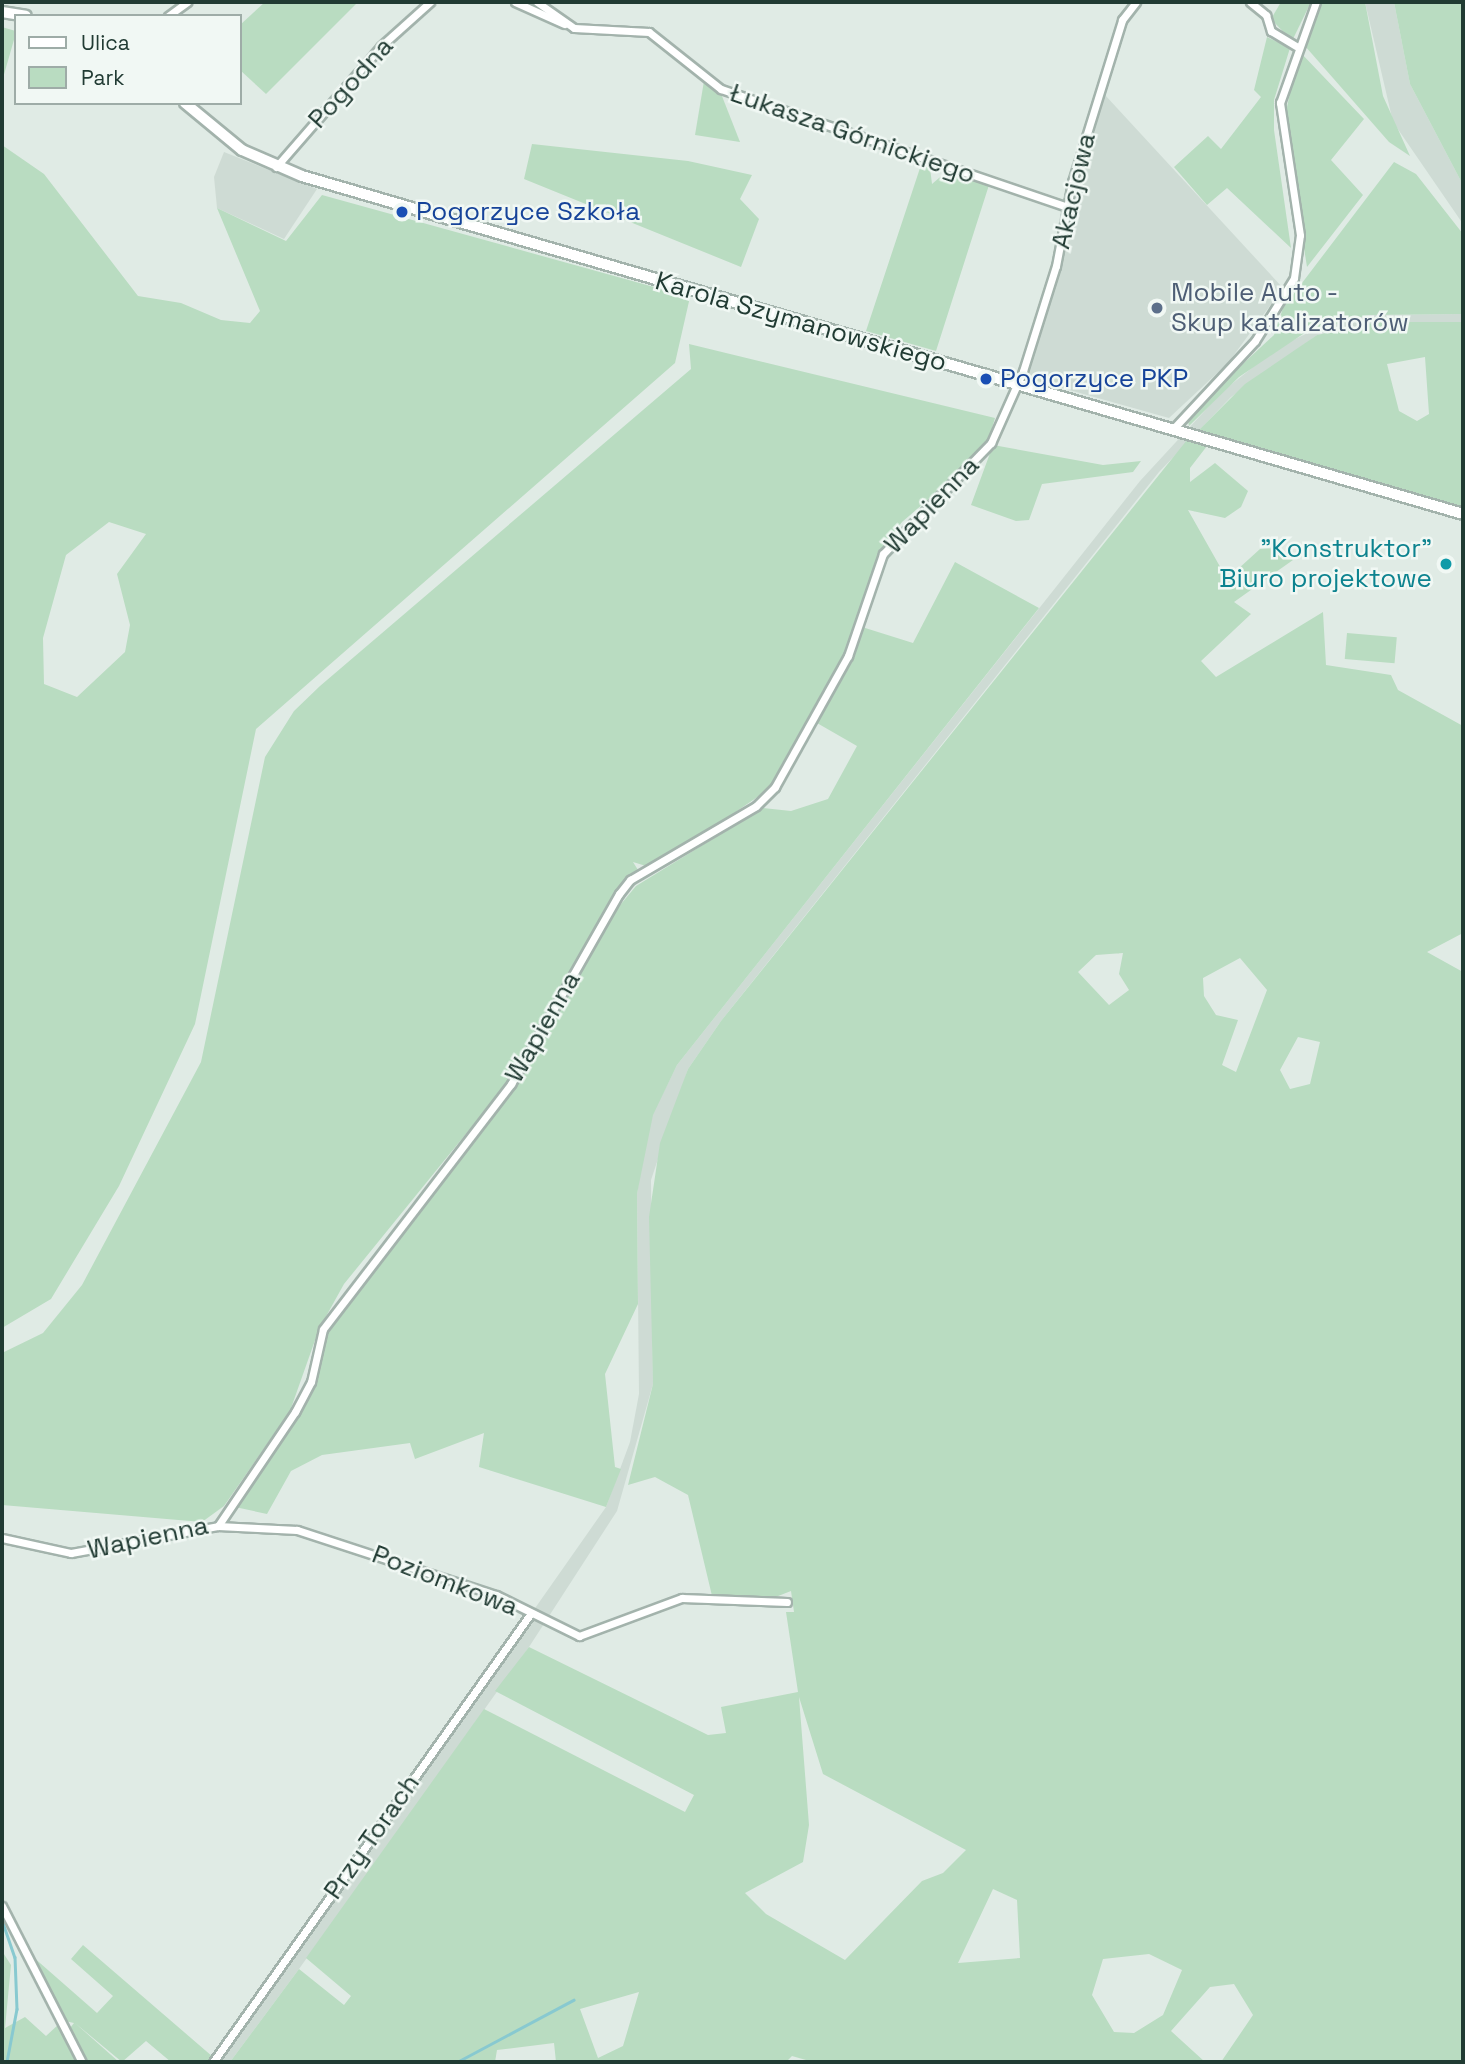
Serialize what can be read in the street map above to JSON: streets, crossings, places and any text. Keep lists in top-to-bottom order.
{
  "streets": {
    "street": [
      "Pogodna",
      "Łukasza Górnickiego",
      "Akacjowa",
      "Karola Szymanowskiego",
      "Wapienna",
      "Poziomkowa",
      "Przy Torach"
    ]
  },
  "crossings": [
    ["Pogodna", "Karola Szymanowskiego"],
    ["Łukasza Górnickiego", "Akacjowa"],
    ["Akacjowa", "Karola Szymanowskiego"],
    ["Akacjowa", "Wapienna"],
    ["Karola Szymanowskiego", "Wapienna"],
    ["Wapienna", "Poziomkowa"],
    ["Poziomkowa", "Przy Torach"]
  ],
  "places": [
    "Pogorzyce Szkoła",
    "Mobile Auto - Skup katalizatorów",
    "Pogorzyce PKP",
    "\"Konstruktor\" Biuro projektowe"
  ],
  "legend": ["Ulica", "Park"]
}
